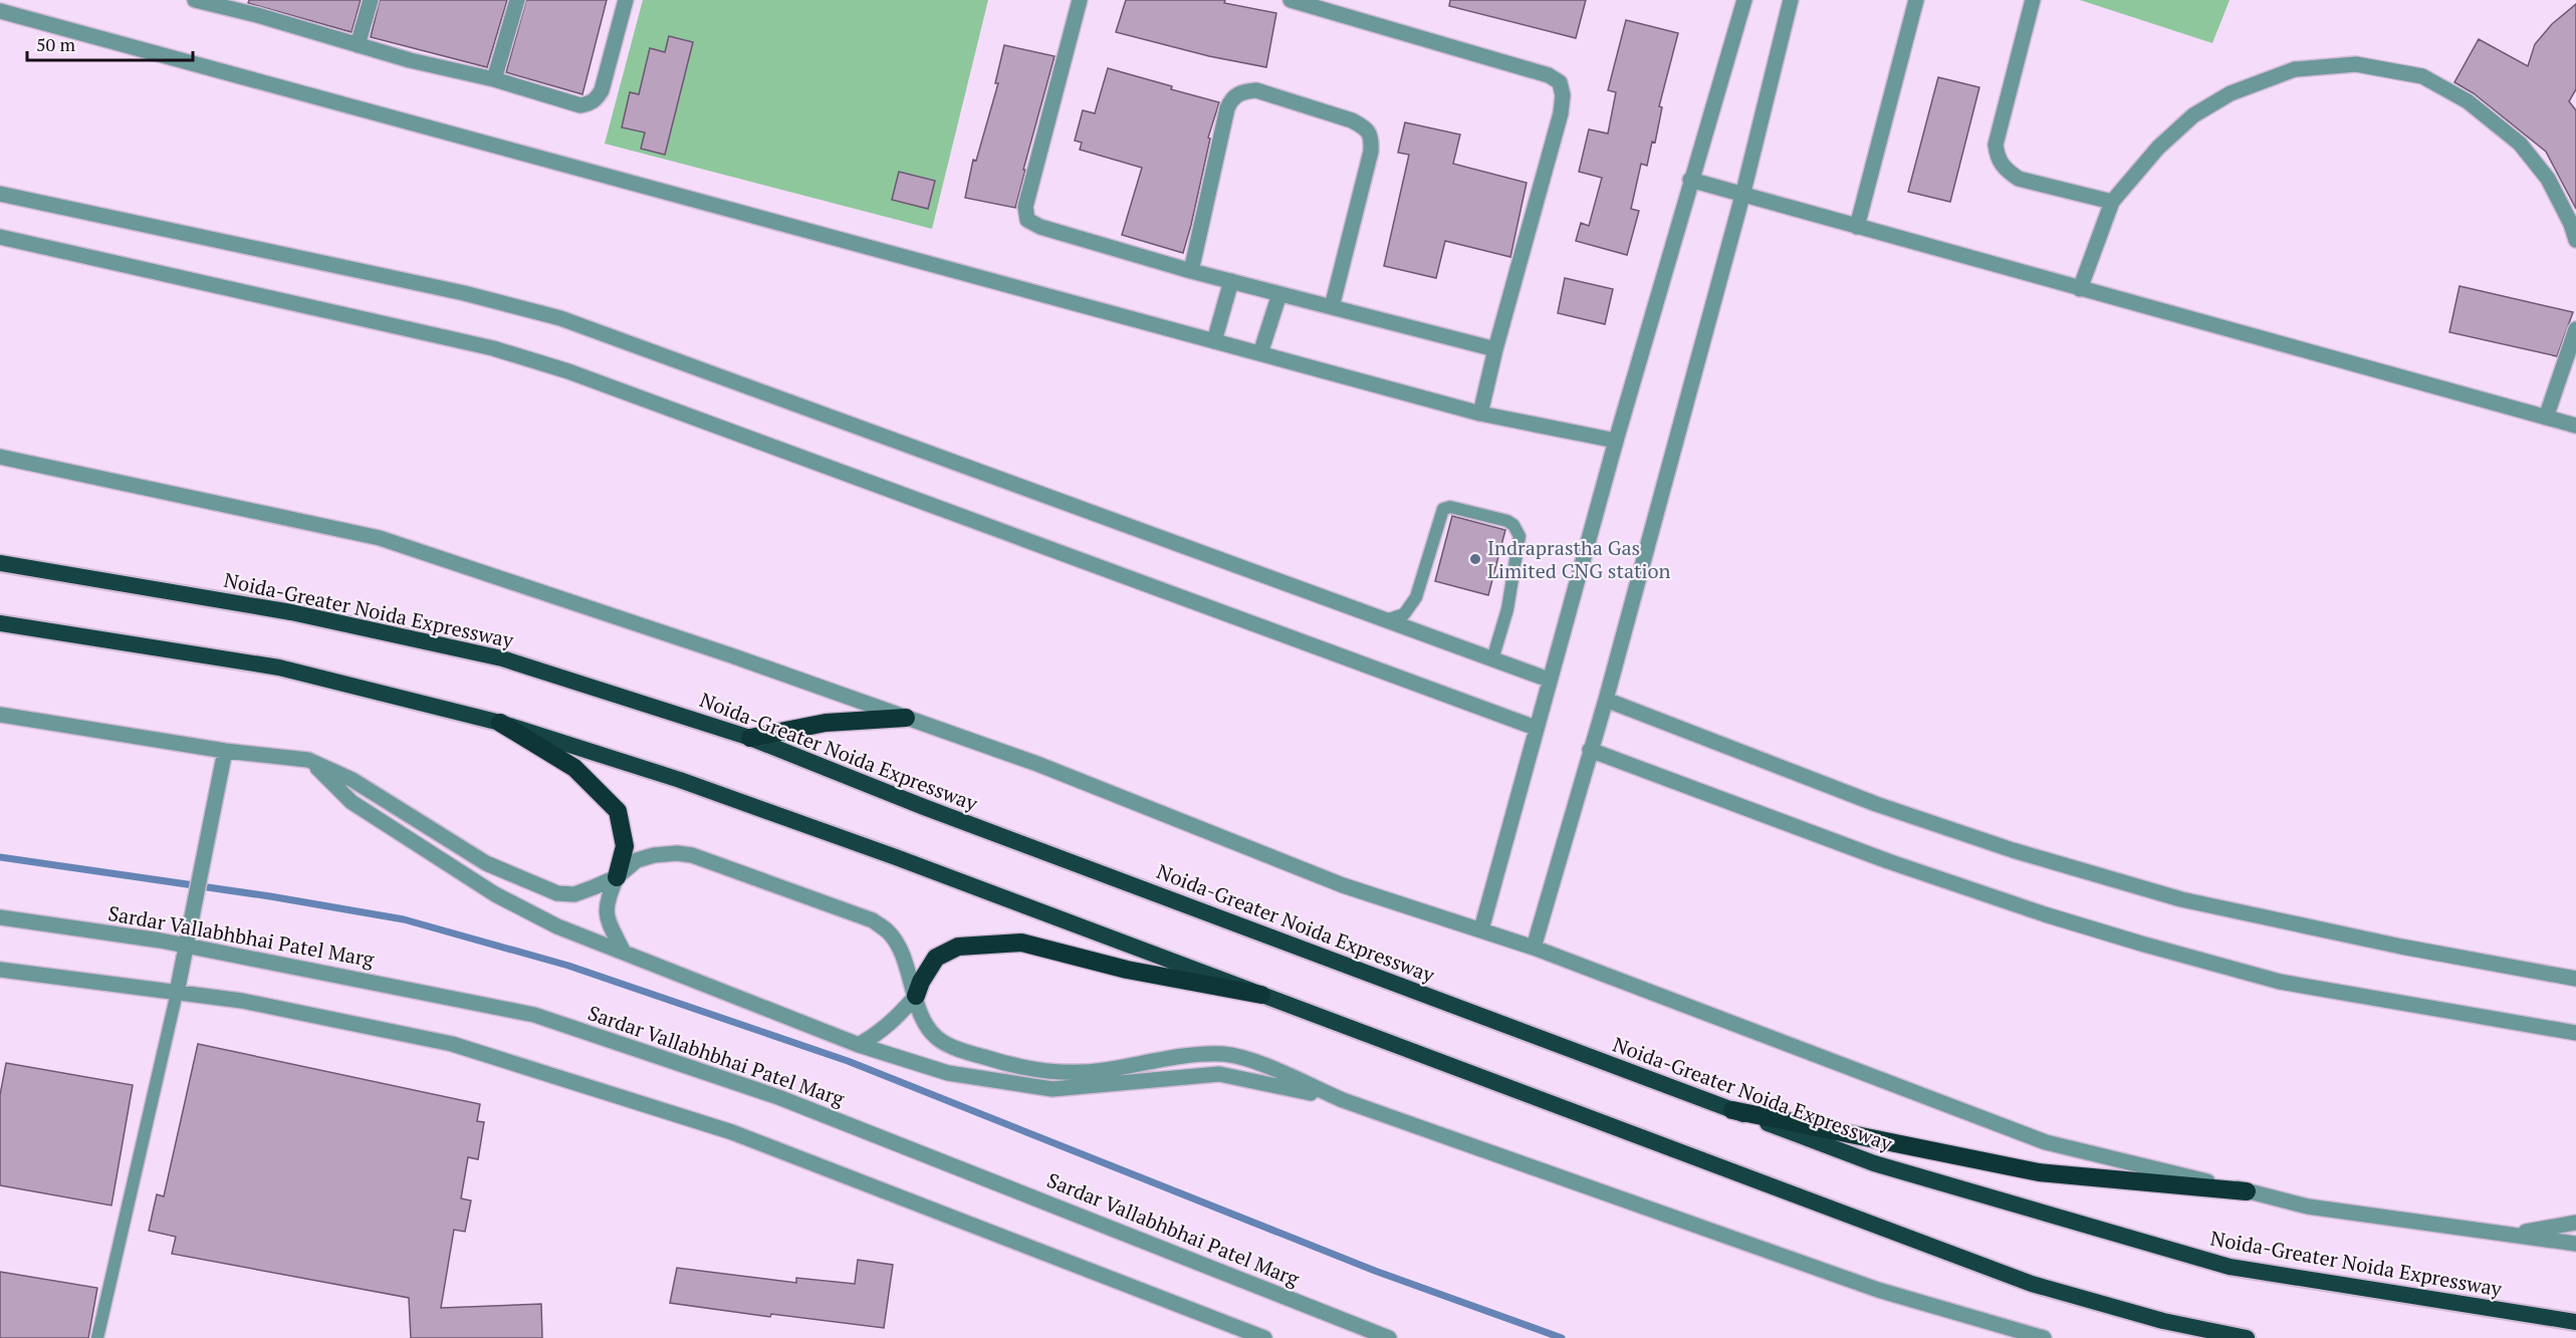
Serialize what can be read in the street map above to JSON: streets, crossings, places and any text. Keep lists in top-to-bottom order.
{
  "streets": {
    "highway": ["Noida-Greater Noida Expressway"],
    "street": ["Sardar Vallabhbhai Patel Marg"]
  },
  "places": ["Indraprastha Gas Limited CNG station"],
  "scale_bar": "50 m"
}
